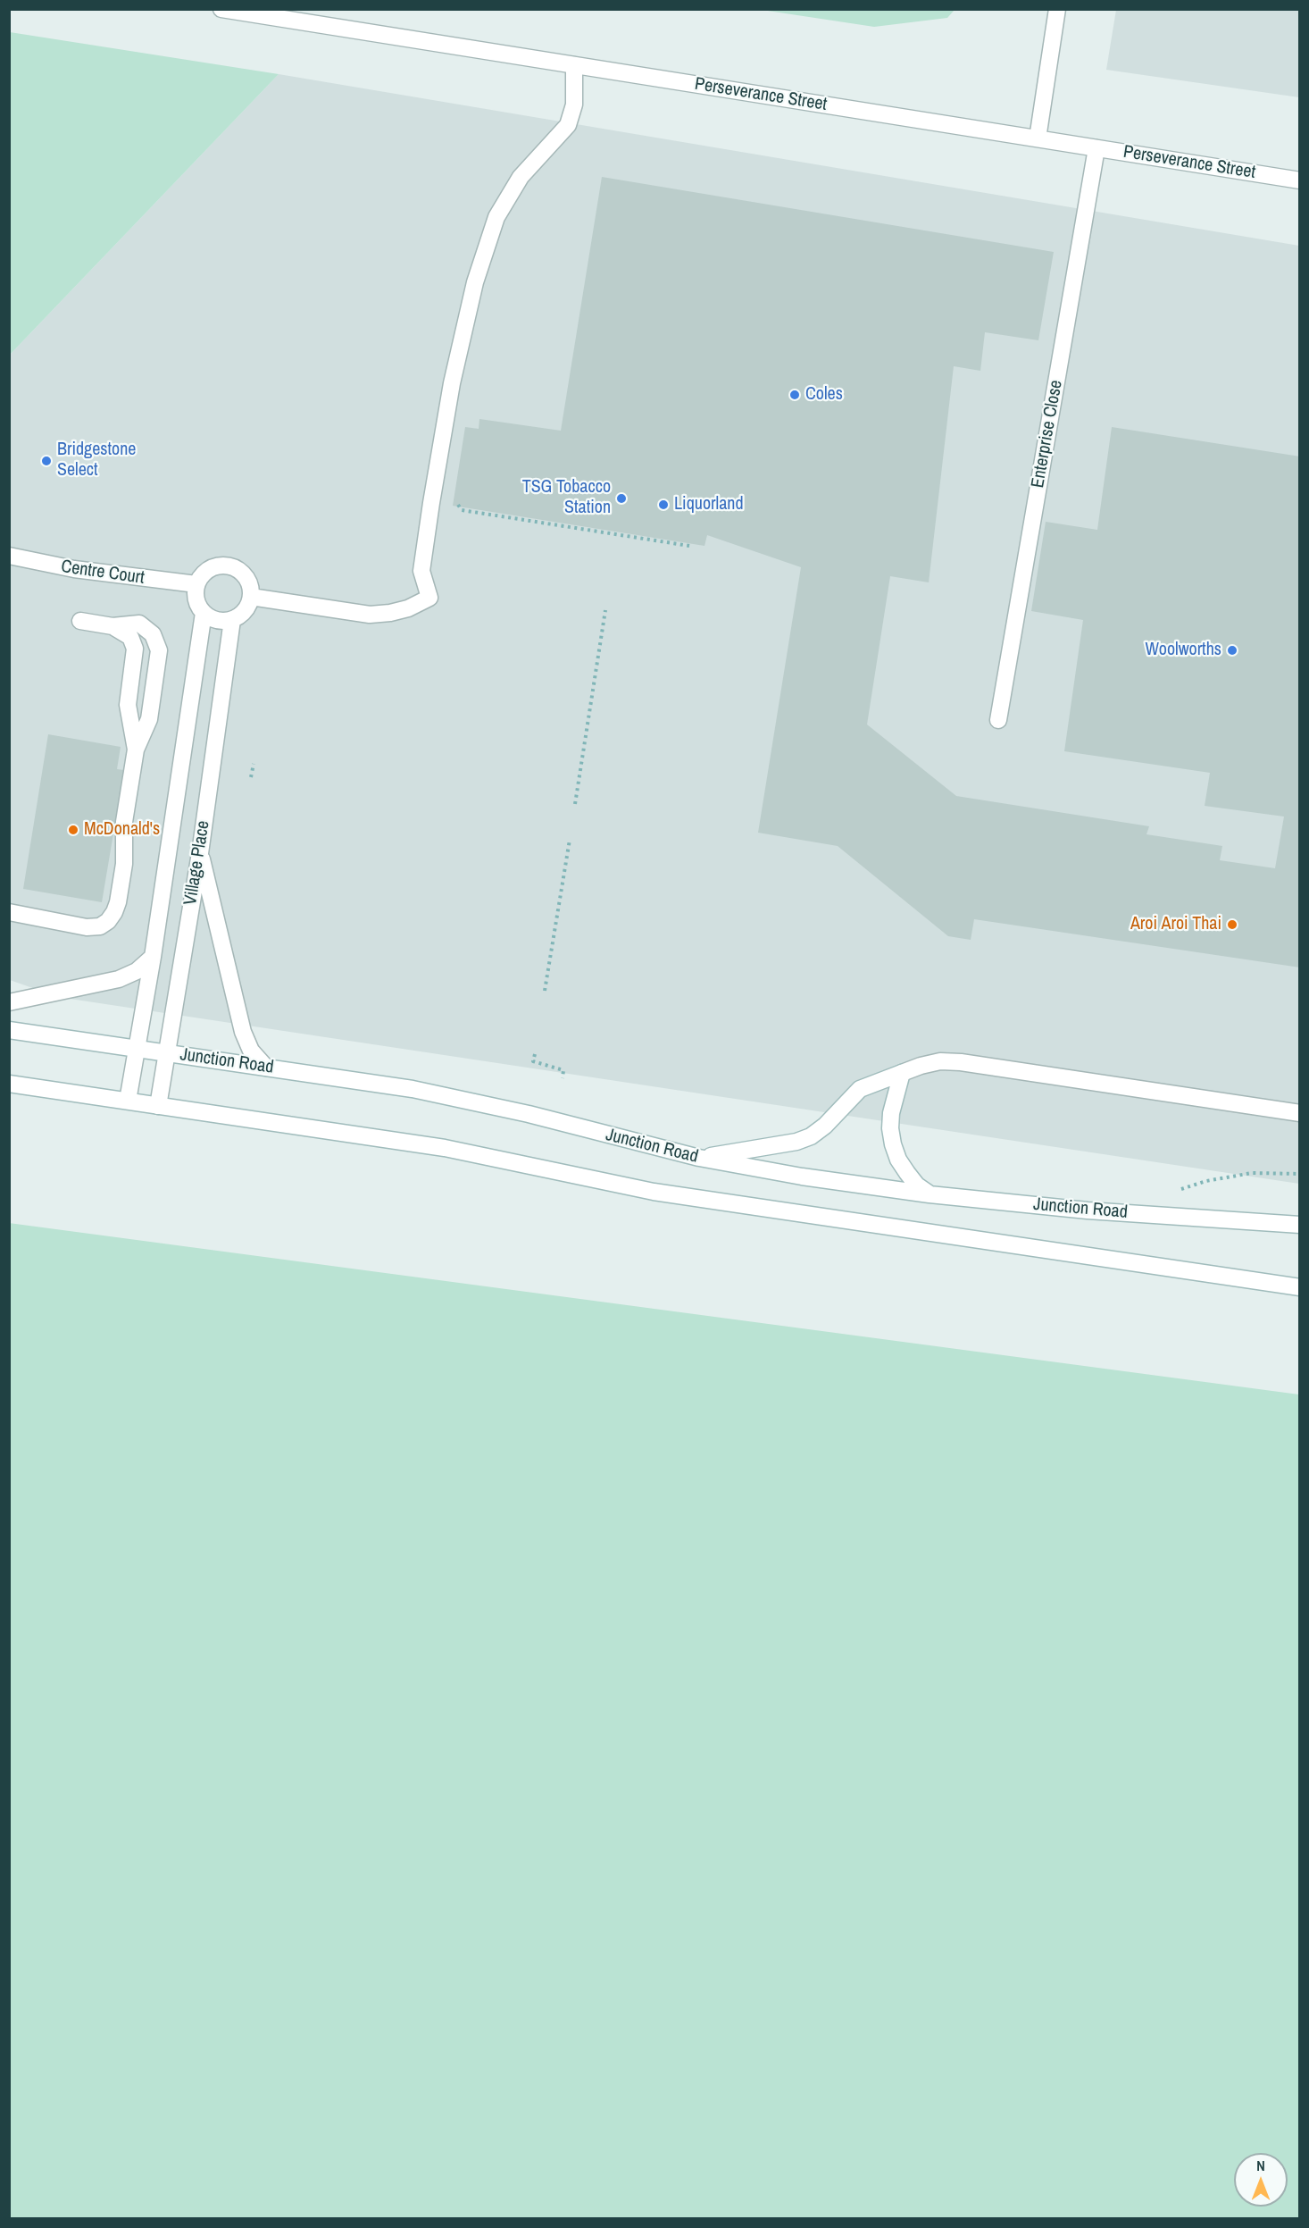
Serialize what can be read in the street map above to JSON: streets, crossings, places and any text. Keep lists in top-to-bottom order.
{
  "streets": {
    "main road": [
      "Perseverance Street",
      "Enterprise Close",
      "Centre Court",
      "Village Place",
      "Junction Road"
    ]
  },
  "crossings": [
    ["Perseverance Street", "Enterprise Close"],
    ["Centre Court", "Village Place"],
    ["Village Place", "Junction Road"]
  ],
  "places": [
    "Coles",
    "Bridgestone Select",
    "TSG Tobacco Station",
    "Liquorland",
    "Woolworths",
    "McDonald's",
    "Aroi Aroi Thai"
  ],
  "north": "top"
}
